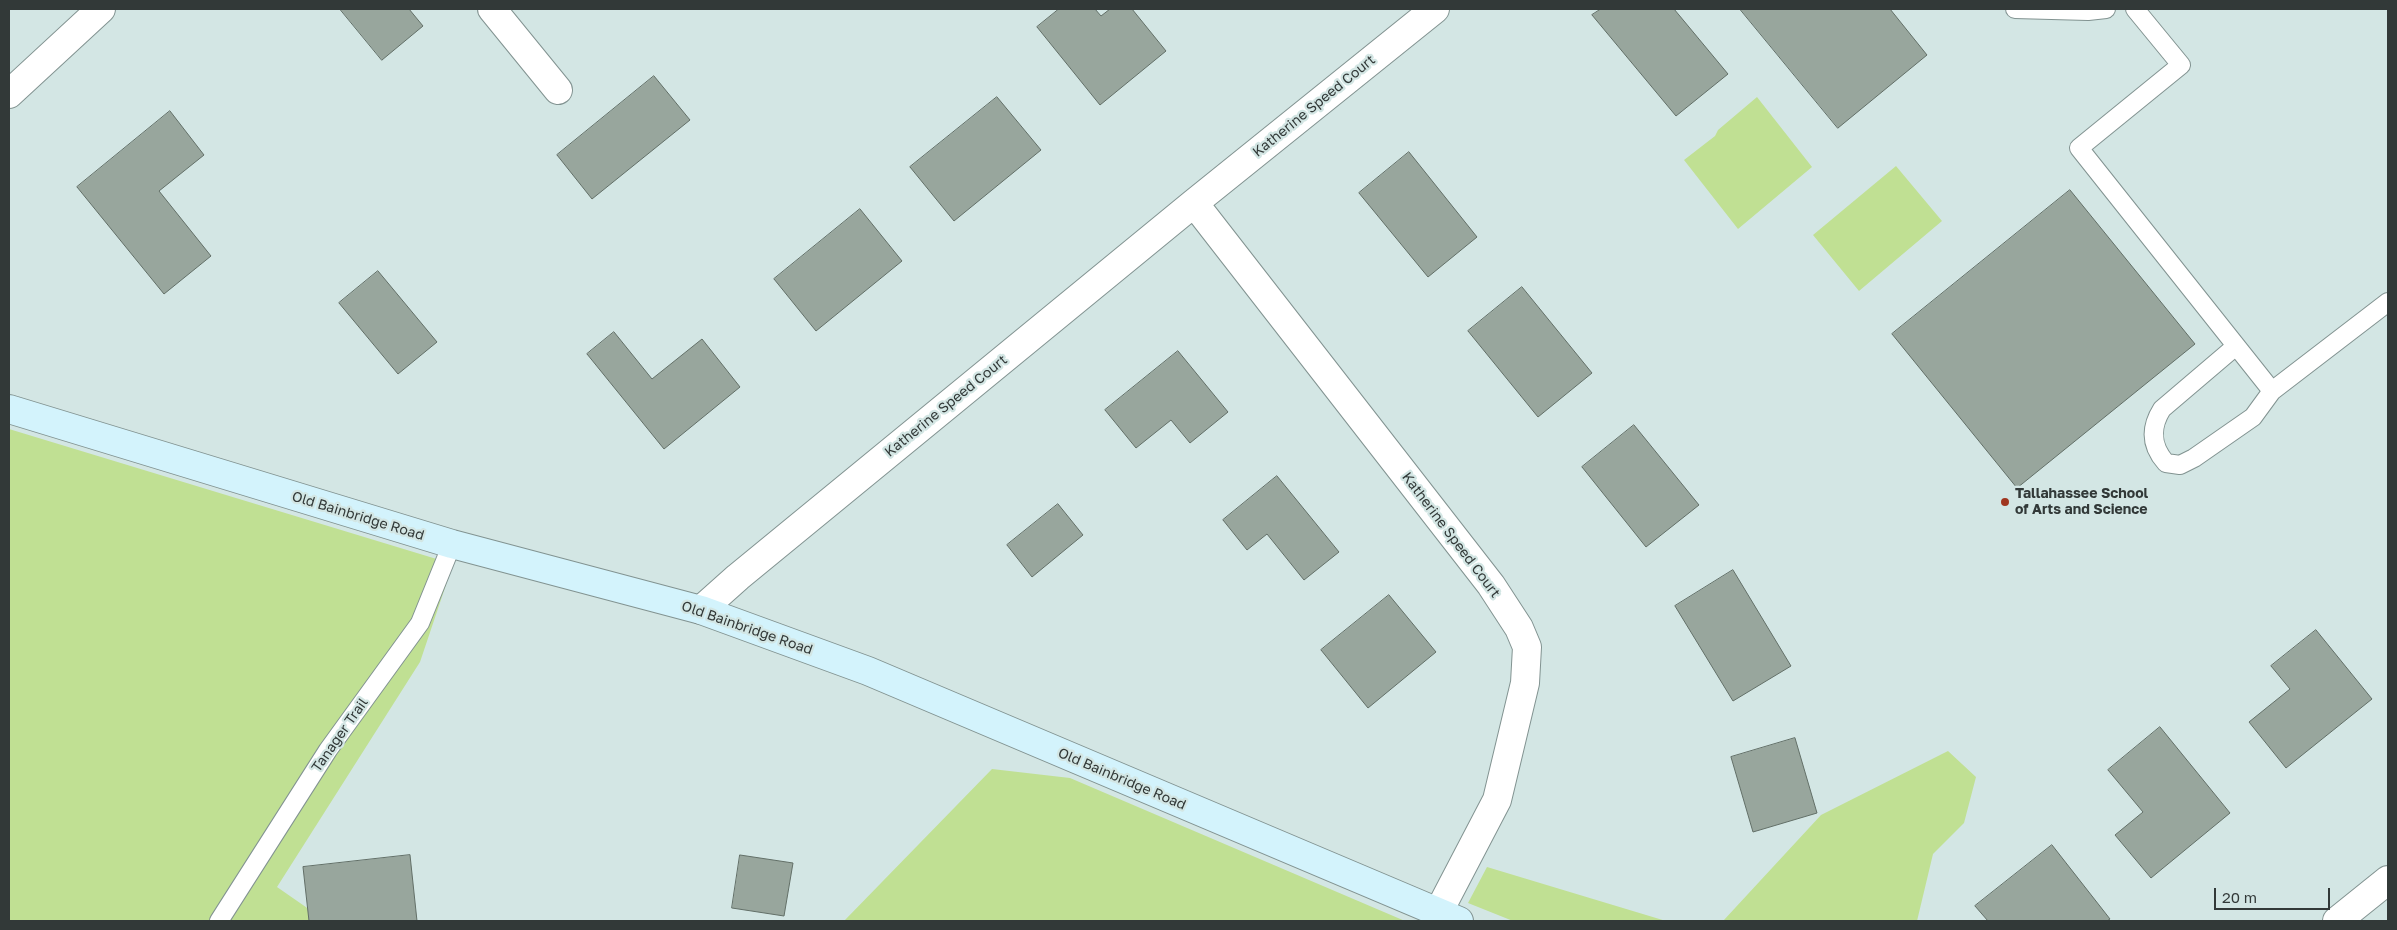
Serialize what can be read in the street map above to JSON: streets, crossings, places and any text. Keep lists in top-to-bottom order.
{
  "streets": {
    "main road": ["Old Bainbridge Road"],
    "street": ["Katherine Speed Court"],
    "lane": ["Tanager Trail"]
  },
  "crossings": [
    ["Katherine Speed Court", "Old Bainbridge Road"],
    ["Old Bainbridge Road", "Tanager Trail"]
  ],
  "places": ["Tallahassee School of Arts and Science"],
  "scale_bar": "20 m"
}
